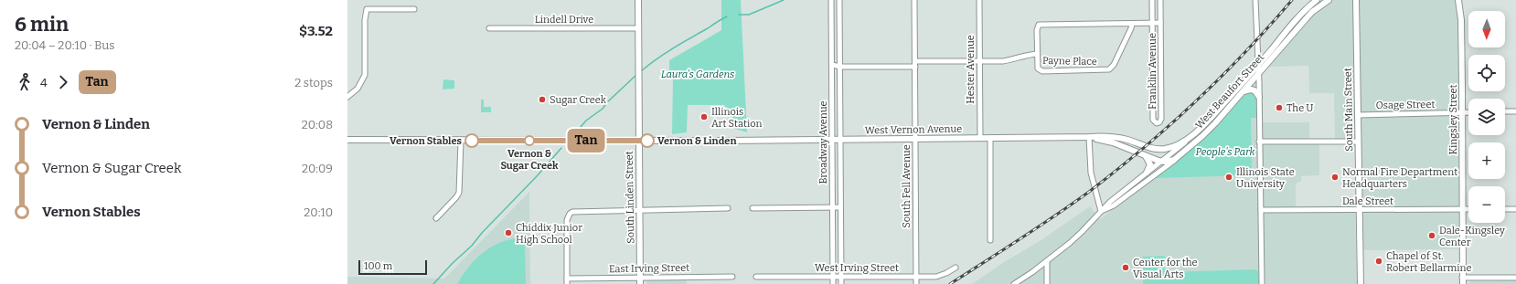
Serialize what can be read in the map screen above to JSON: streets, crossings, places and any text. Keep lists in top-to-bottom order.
{
  "streets": {
    "main road": [
      "West Beaufort Street",
      "South Main Street",
      "Kingsley Street",
      "West Vernon Avenue",
      "South Linden Street"
    ],
    "street": [
      "Lindell Drive",
      "Payne Place",
      "Hester Avenue",
      "Franklin Avenue",
      "Osage Street",
      "Broadway Avenue",
      "South Fell Avenue",
      "Dale Street",
      "West Irving Street",
      "East Irving Street"
    ]
  },
  "crossings": [
    ["Lindell Drive", "South Linden Street"],
    ["Payne Place", "Hester Avenue"],
    ["Payne Place", "Franklin Avenue"],
    ["Payne Place", "Broadway Avenue"],
    ["Payne Place", "South Fell Avenue"],
    ["Hester Avenue", "West Vernon Avenue"],
    ["West Beaufort Street", "West Vernon Avenue"],
    ["Osage Street", "South Main Street"],
    ["Osage Street", "Kingsley Street"],
    ["South Main Street", "Dale Street"],
    ["Kingsley Street", "Dale Street"],
    ["West Vernon Avenue", "Broadway Avenue"],
    ["West Vernon Avenue", "South Fell Avenue"],
    ["West Vernon Avenue", "South Linden Street"],
    ["Broadway Avenue", "West Irving Street"],
    ["South Fell Avenue", "West Irving Street"],
    ["South Linden Street", "East Irving Street"]
  ],
  "parks": ["Laura's Gardens", "People's Park"],
  "places": [
    "Sugar Creek",
    "The U",
    "Illinois Art Station",
    "Vernon Stables",
    "Vernon & Sugar Creek",
    "Vernon & Linden",
    "Illinois State University",
    "Normal Fire Department Headquarters",
    "Chiddix Junior High School",
    "Dale-Kingsley Center",
    "Chapel of St. Robert Bellarmine",
    "Center for the Visual Arts"
  ],
  "lines": ["bus line Tan"],
  "scale_bar": "100 m",
  "north": "bottom",
  "page": {
    "heading": ["6 min", "20:04 – 20:10 · Bus", "$3.52"],
    "on_map": "Tan",
    "map_buttons": ["+", "−"],
    "legs": ["4", "Tan", "2 stops"],
    "list": [
      {
        "name": "Vernon & Linden",
        "value": "20:08"
      },
      {
        "name": "Vernon & Sugar Creek",
        "value": "20:09"
      },
      {
        "name": "Vernon Stables",
        "value": "20:10"
      }
    ],
    "scale": "100 m"
  }
}
